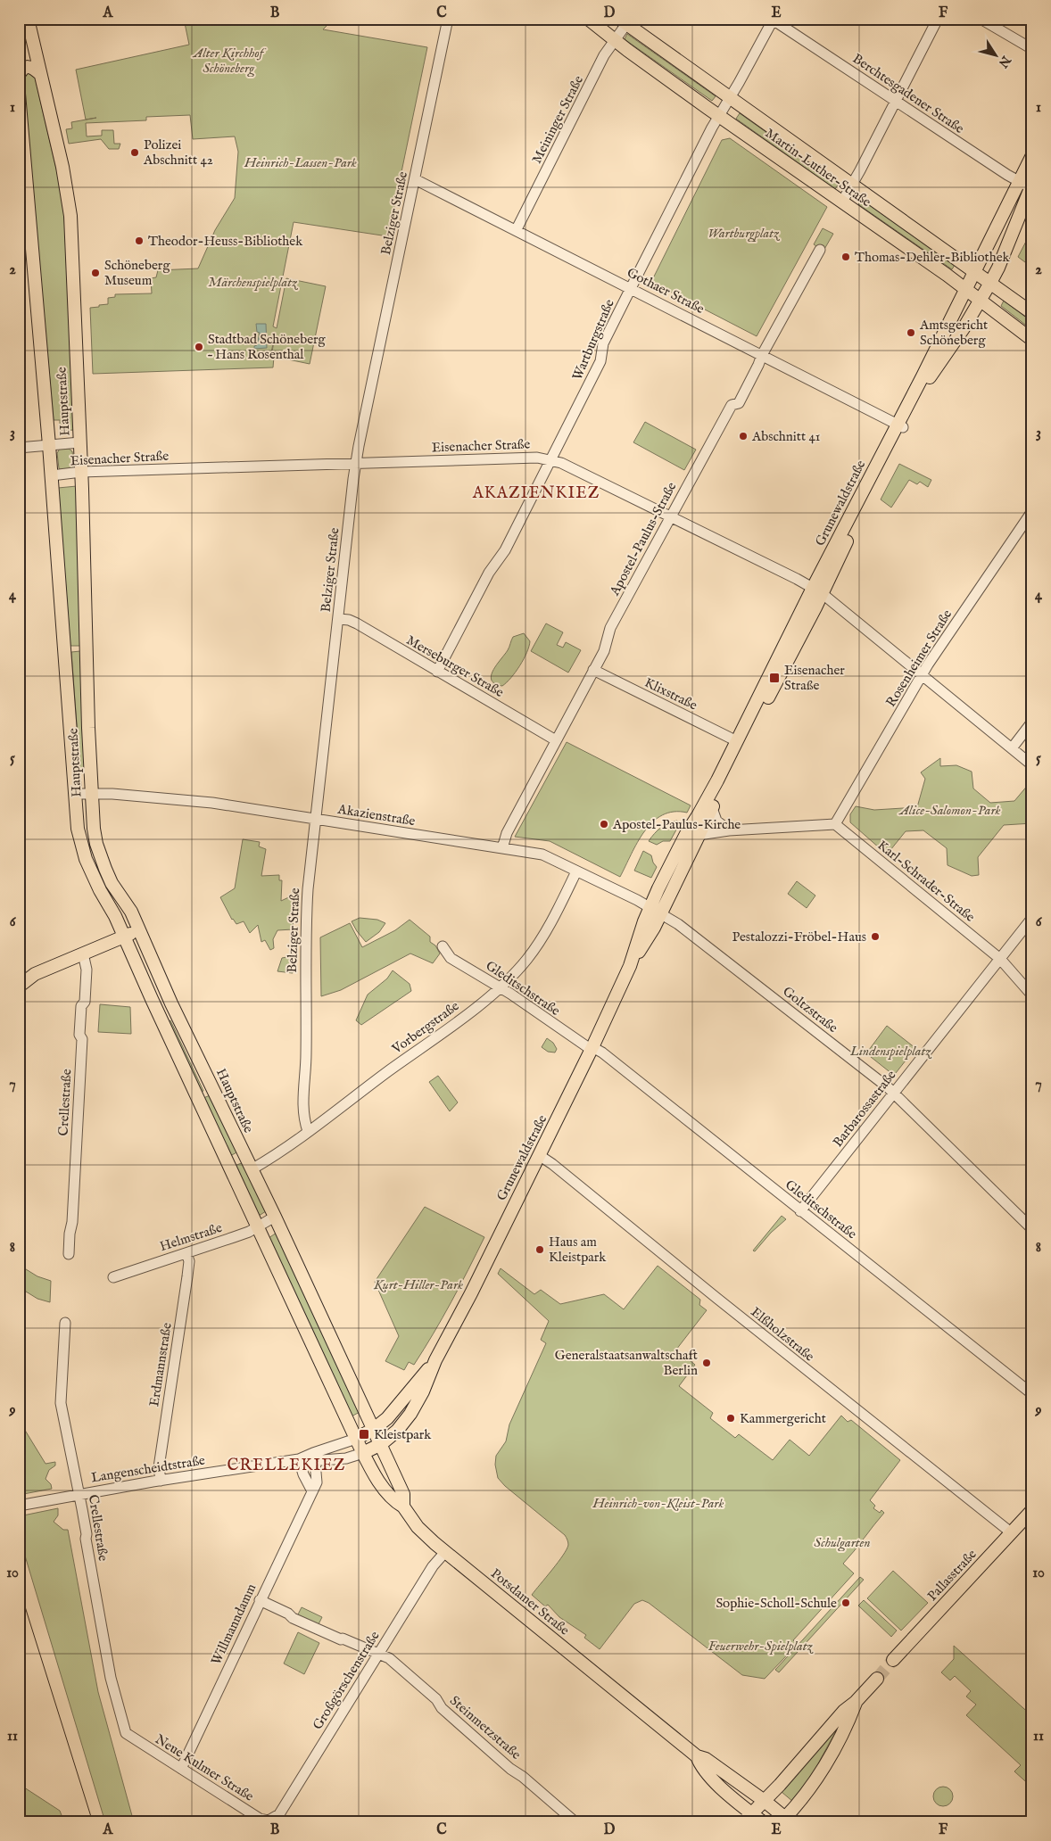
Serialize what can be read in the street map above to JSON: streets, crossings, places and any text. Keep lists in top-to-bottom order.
{
  "streets": {
    "main road": [
      "Martin-Luther-Straße",
      "Hauptstraße",
      "Grunewaldstraße",
      "Pallasstraße",
      "Potsdamer Straße"
    ],
    "street": [
      "Berchtesgadener Straße",
      "Meininger Straße",
      "Belziger Straße",
      "Gothaer Straße",
      "Wartburgstraße",
      "Eisenacher Straße",
      "Apostel-Paulus-Straße",
      "Rosenheimer Straße",
      "Merseburger Straße",
      "Klixstraße",
      "Akazienstraße",
      "Karl-Schrader-Straße",
      "Gleditschstraße",
      "Goltzstraße",
      "Vorbergstraße",
      "Crellestraße",
      "Barbarossastraße",
      "Helmstraße",
      "Elßholzstraße",
      "Erdmannstraße",
      "Langenscheidtstraße",
      "Willmanndamm",
      "Großgörschenstraße",
      "Steinmetzstraße",
      "Neue Kulmer Straße"
    ]
  },
  "crossings": [
    ["Berchtesgadener Straße", "Wartburgstraße"],
    ["Berchtesgadener Straße", "Grunewaldstraße"],
    ["Meininger Straße", "Martin-Luther-Straße"],
    ["Meininger Straße", "Gothaer Straße"],
    ["Martin-Luther-Straße", "Wartburgstraße"],
    ["Martin-Luther-Straße", "Grunewaldstraße"],
    ["Belziger Straße", "Gothaer Straße"],
    ["Belziger Straße", "Eisenacher Straße"],
    ["Belziger Straße", "Merseburger Straße"],
    ["Belziger Straße", "Akazienstraße"],
    ["Belziger Straße", "Vorbergstraße"],
    ["Gothaer Straße", "Wartburgstraße"],
    ["Gothaer Straße", "Grunewaldstraße"],
    ["Gothaer Straße", "Apostel-Paulus-Straße"],
    ["Wartburgstraße", "Eisenacher Straße"],
    ["Wartburgstraße", "Merseburger Straße"],
    ["Hauptstraße", "Eisenacher Straße"],
    ["Hauptstraße", "Grunewaldstraße"],
    ["Hauptstraße", "Akazienstraße"],
    ["Hauptstraße", "Vorbergstraße"],
    ["Hauptstraße", "Helmstraße"],
    ["Hauptstraße", "Langenscheidtstraße"],
    ["Hauptstraße", "Potsdamer Straße"],
    ["Eisenacher Straße", "Grunewaldstraße"],
    ["Eisenacher Straße", "Apostel-Paulus-Straße"],
    ["Eisenacher Straße", "Rosenheimer Straße"],
    ["Grunewaldstraße", "Klixstraße"],
    ["Grunewaldstraße", "Akazienstraße"],
    ["Grunewaldstraße", "Gleditschstraße"],
    ["Grunewaldstraße", "Goltzstraße"],
    ["Grunewaldstraße", "Elßholzstraße"],
    ["Grunewaldstraße", "Langenscheidtstraße"],
    ["Grunewaldstraße", "Potsdamer Straße"],
    ["Apostel-Paulus-Straße", "Merseburger Straße"],
    ["Apostel-Paulus-Straße", "Klixstraße"],
    ["Apostel-Paulus-Straße", "Akazienstraße"],
    ["Rosenheimer Straße", "Karl-Schrader-Straße"],
    ["Akazienstraße", "Goltzstraße"],
    ["Akazienstraße", "Vorbergstraße"],
    ["Karl-Schrader-Straße", "Barbarossastraße"],
    ["Gleditschstraße", "Vorbergstraße"],
    ["Gleditschstraße", "Barbarossastraße"],
    ["Goltzstraße", "Barbarossastraße"],
    ["Crellestraße", "Langenscheidtstraße"],
    ["Crellestraße", "Neue Kulmer Straße"],
    ["Helmstraße", "Erdmannstraße"],
    ["Elßholzstraße", "Pallasstraße"],
    ["Erdmannstraße", "Langenscheidtstraße"],
    ["Langenscheidtstraße", "Willmanndamm"],
    ["Potsdamer Straße", "Großgörschenstraße"],
    ["Willmanndamm", "Steinmetzstraße"],
    ["Willmanndamm", "Neue Kulmer Straße"],
    ["Großgörschenstraße", "Steinmetzstraße"],
    ["Großgörschenstraße", "Neue Kulmer Straße"]
  ],
  "districts": ["AKAZIENKIEZ", "CRELLEKIEZ"],
  "parks": [
    "Alter Kirchhof Schöneberg",
    "Heinrich-Lassen-Park",
    "Wartburgplatz",
    "Märchenspielplatz",
    "Alice-Salomon-Park",
    "Lindenspielplatz",
    "Kurt-Hiller-Park",
    "Heinrich-von-Kleist-Park",
    "Schulgarten",
    "Feuerwehr-Spielplatz"
  ],
  "places": {
    "other": [
      "Polizei Abschnitt 42",
      "Theodor-Heuss-Bibliothek",
      "Thomas-Dehler-Bibliothek",
      "Schöneberg Museum",
      "Amtsgericht Schöneberg",
      "Stadtbad Schöneberg – Hans Rosenthal",
      "Abschnitt 41",
      "Apostel-Paulus-Kirche",
      "Pestalozzi-Fröbel-Haus",
      "Haus am Kleistpark",
      "Generalstaatsanwaltschaft Berlin",
      "Kammergericht",
      "Sophie-Scholl-Schule"
    ],
    "transit": ["Eisenacher Straße", "Kleistpark"]
  },
  "north": "bottom right",
  "grid": {
    "columns": [
      "A",
      "B",
      "C",
      "D",
      "E",
      "F"
    ],
    "rows": [
      "1",
      "2",
      "3",
      "4",
      "5",
      "6",
      "7",
      "8",
      "9",
      "10",
      "11"
    ]
  }
}
